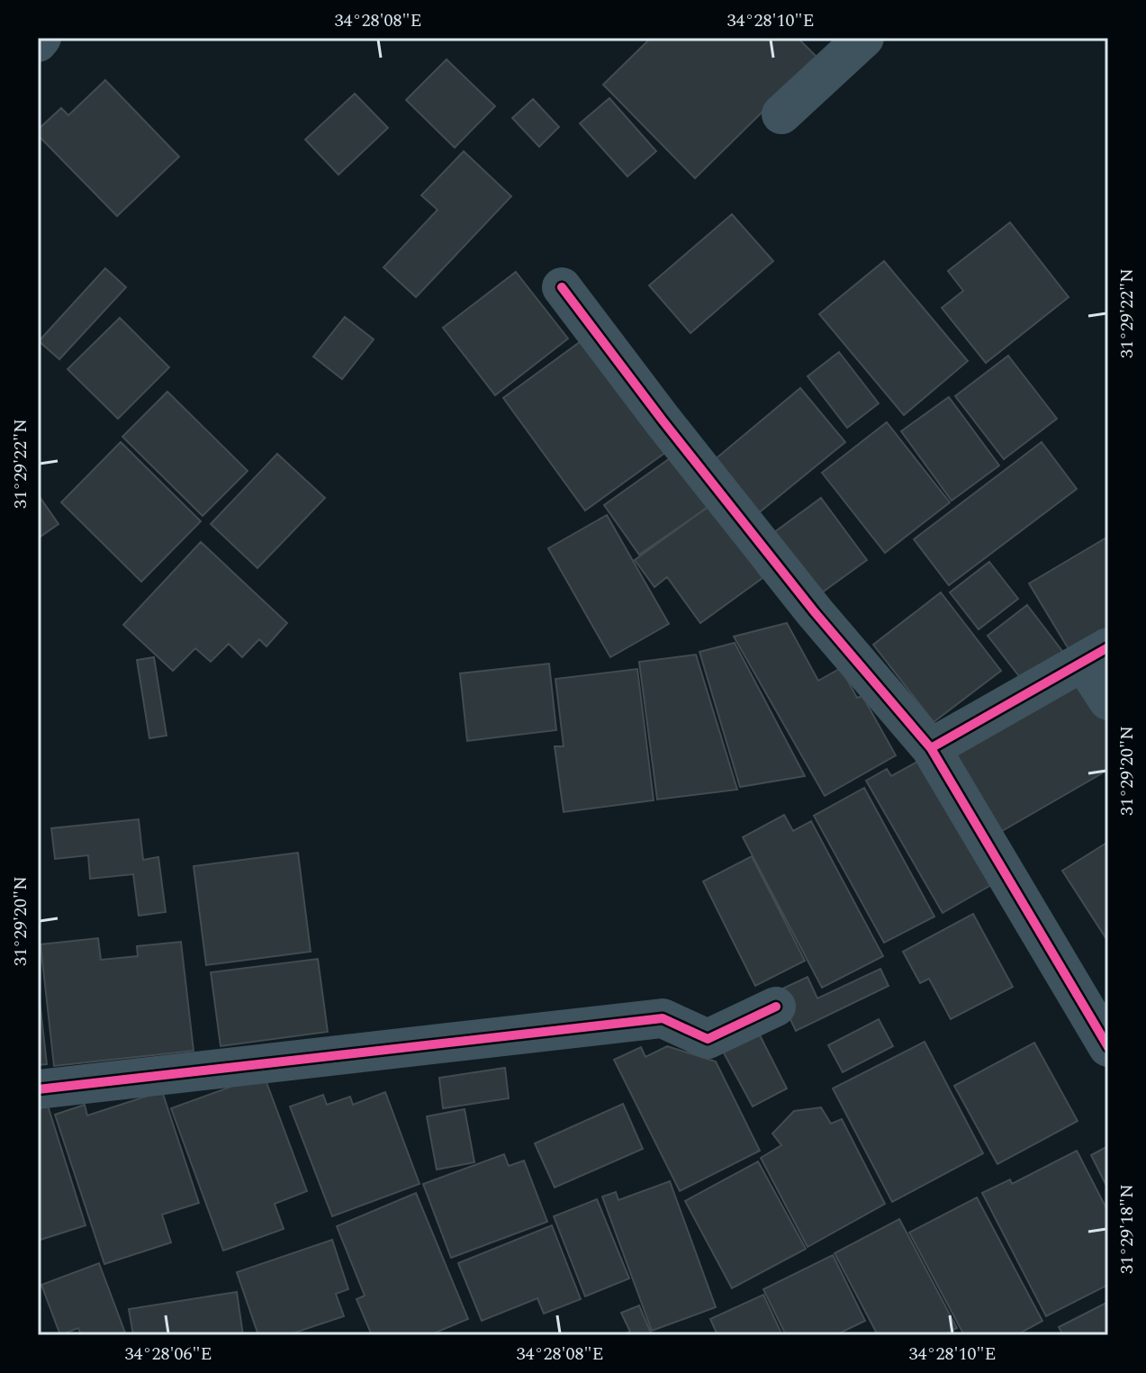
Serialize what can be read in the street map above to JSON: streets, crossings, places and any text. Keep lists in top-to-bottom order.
{
  "coordinates": [
    "34°28'08\"E",
    "34°28'10\"E",
    "31°29'22\"N",
    "31°29'20\"N",
    "31°29'18\"N",
    "34°28'06\"E"
  ]
}
